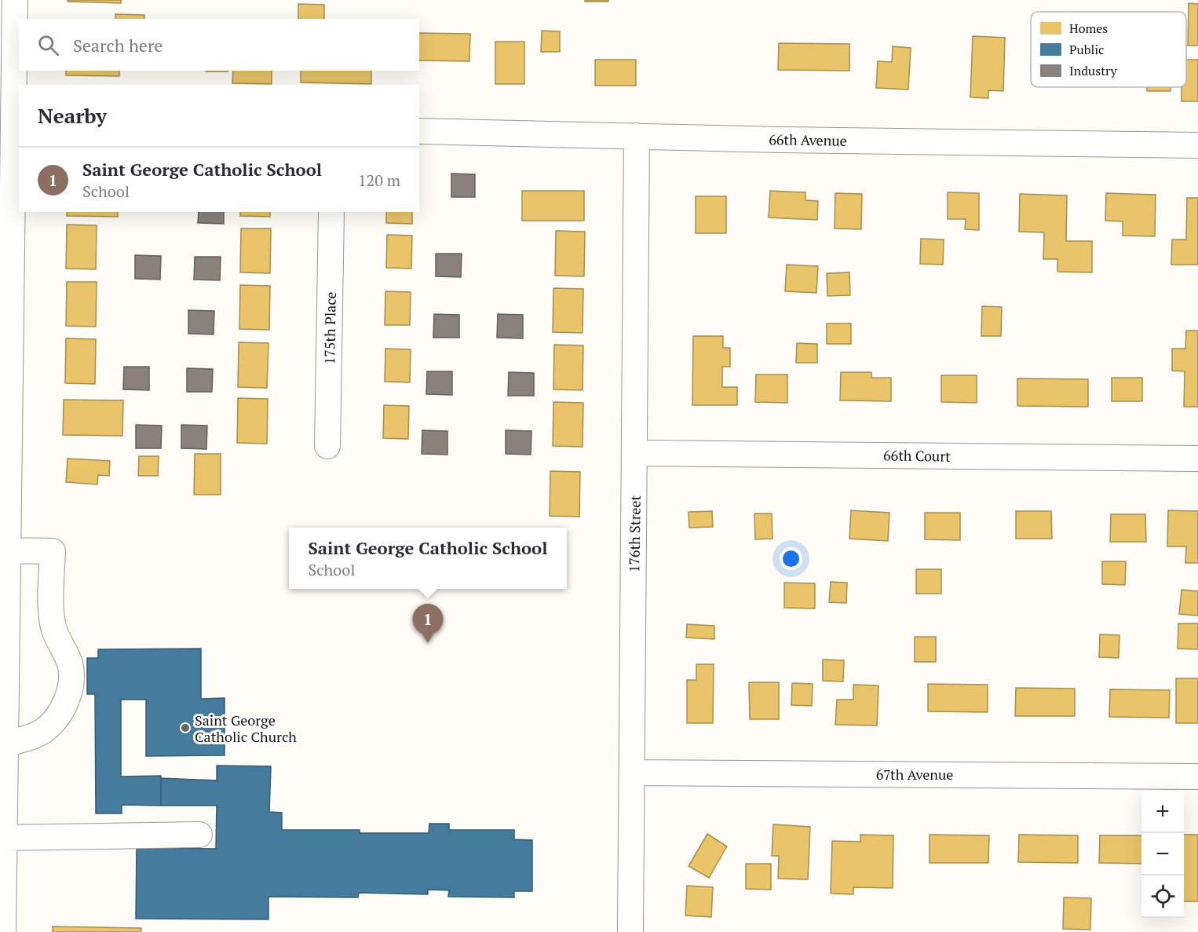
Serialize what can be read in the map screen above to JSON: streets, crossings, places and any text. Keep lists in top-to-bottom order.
{
  "streets": {
    "street": [
      "66th Avenue",
      "175th Place",
      "66th Court",
      "176th Street",
      "67th Avenue"
    ]
  },
  "crossings": [
    ["66th Avenue", "176th Street"],
    ["66th Court", "176th Street"],
    ["176th Street", "67th Avenue"]
  ],
  "places": ["Saint George Catholic Church"],
  "legend": ["Homes", "Public", "Industry"],
  "page": {
    "search": "Search here",
    "heading": "Nearby",
    "list": [
      {
        "mark": "1",
        "name": "Saint George Catholic School",
        "note": "School",
        "value": "120 m"
      }
    ],
    "popup": ["Saint George Catholic School", "School"],
    "pins": "1",
    "map_buttons": ["+", "−"]
  }
}
